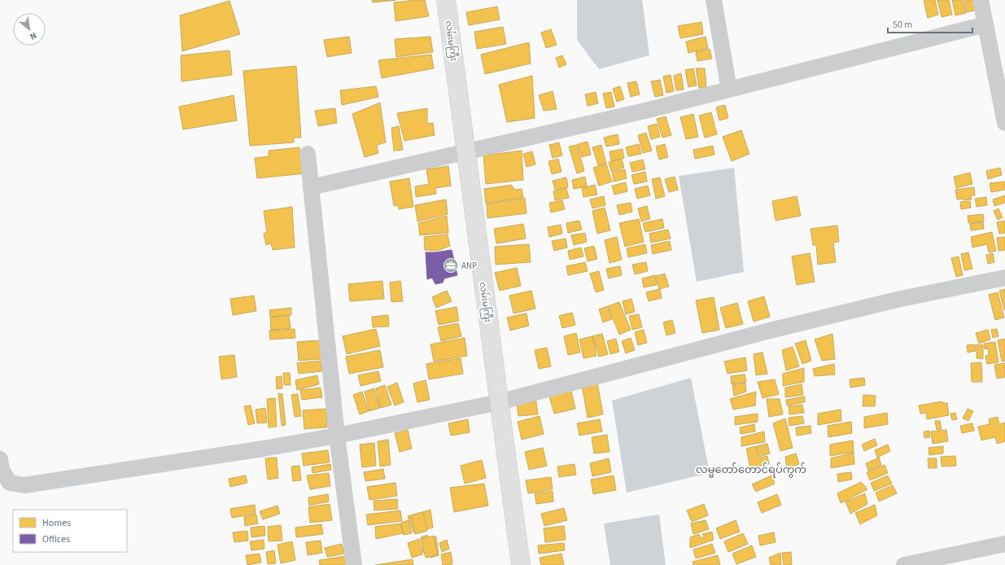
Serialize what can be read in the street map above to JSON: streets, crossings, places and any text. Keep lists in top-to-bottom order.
{
  "streets": {
    "main road": ["လမ်းမကြီး"]
  },
  "districts": ["လမ္မတော်တောင်ရပ်ကွက်"],
  "places": {
    "office": ["ANP"]
  },
  "legend": ["Homes", "Offices"],
  "scale_bar": "50 m",
  "north": "bottom right"
}
